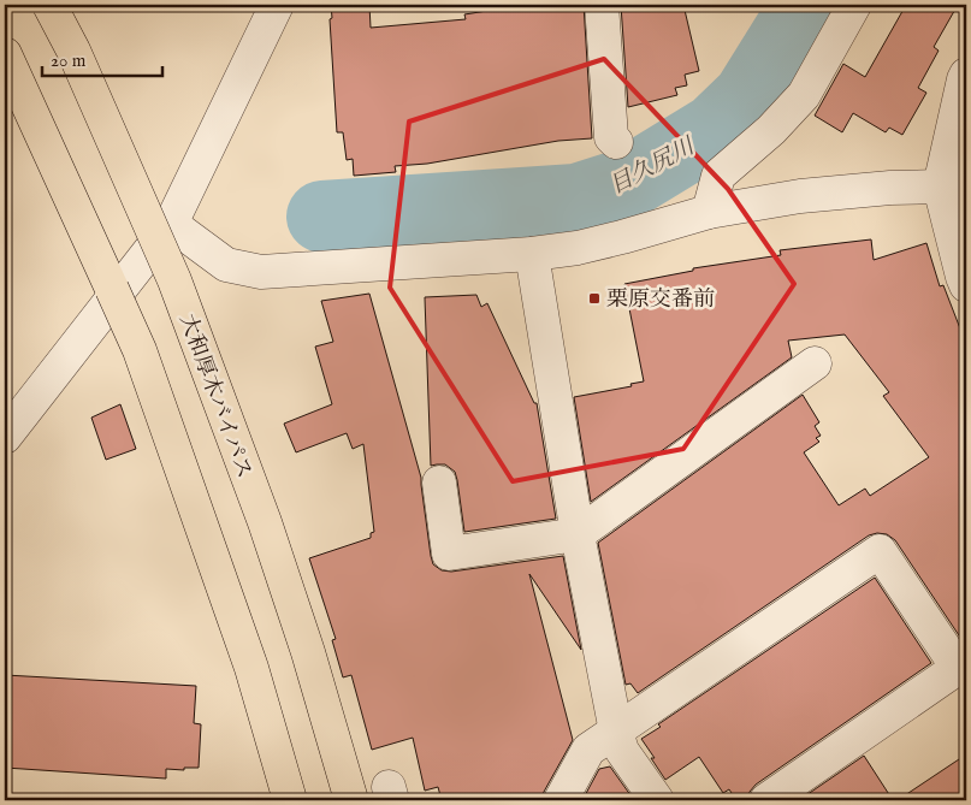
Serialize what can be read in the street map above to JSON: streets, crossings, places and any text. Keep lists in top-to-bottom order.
{
  "streets": {
    "highway": ["大和厚木バイパス"]
  },
  "water": ["目久尻川"],
  "places": {
    "transit": ["栗原交番前"]
  },
  "scale_bar": "20 m"
}
